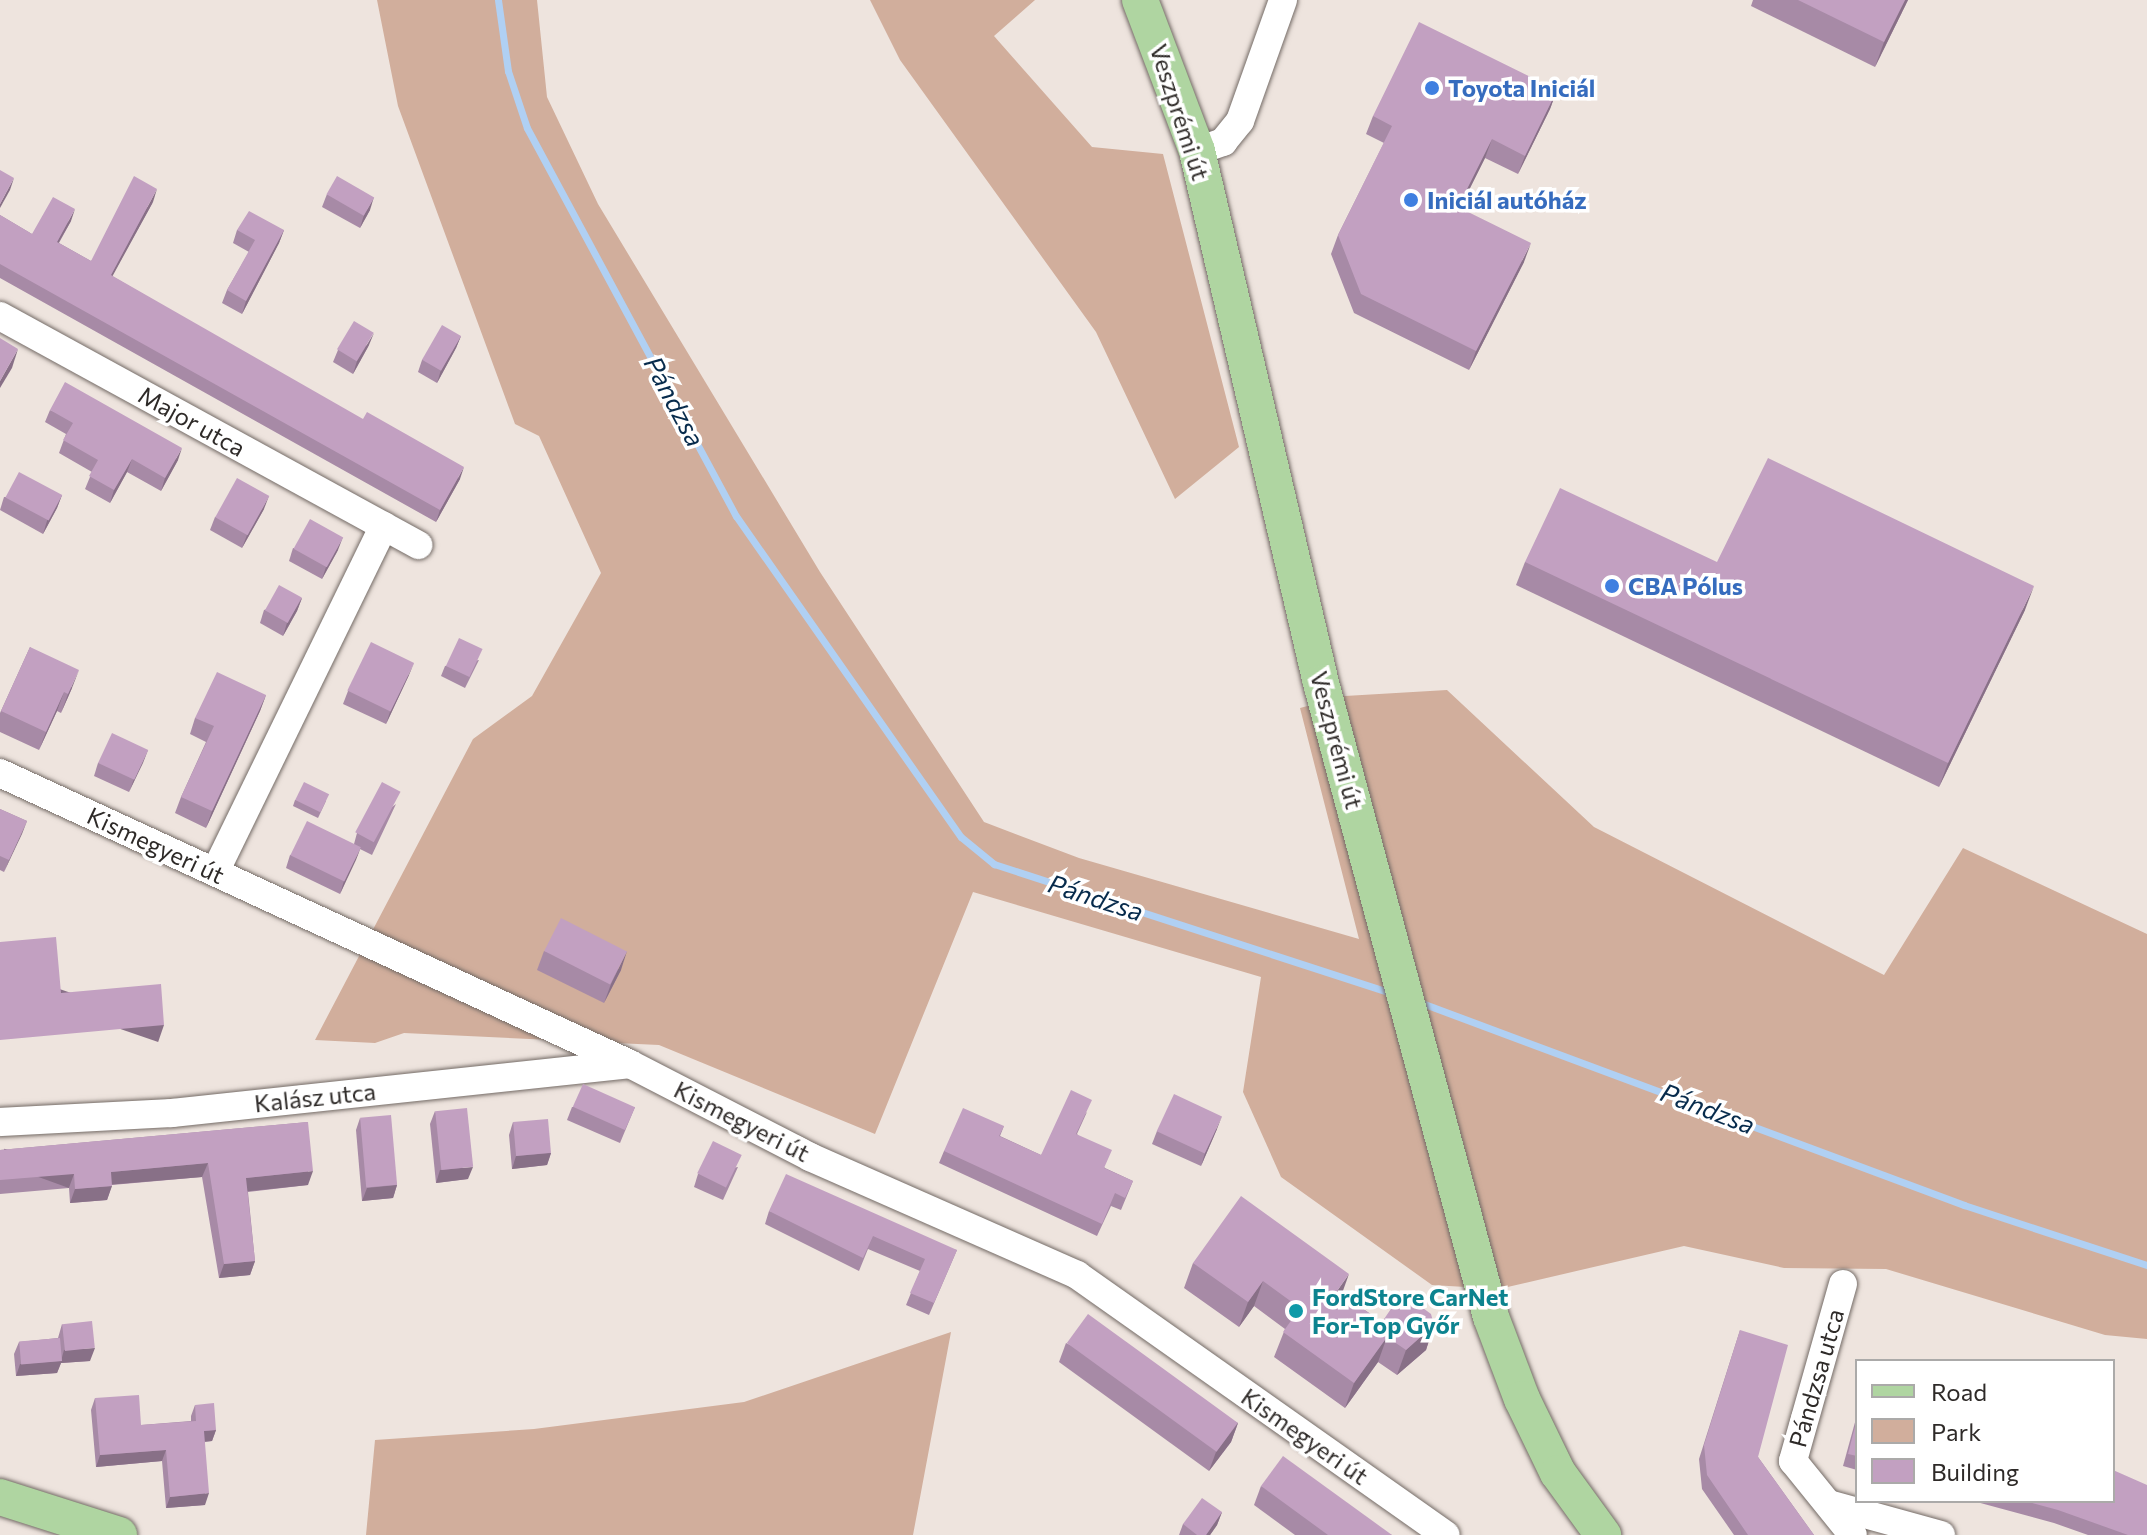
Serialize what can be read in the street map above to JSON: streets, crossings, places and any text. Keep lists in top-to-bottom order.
{
  "streets": {
    "main road": ["Veszprémi út"],
    "street": [
      "Major utca",
      "Kismegyeri út",
      "Kalász utca",
      "Pándzsa utca"
    ]
  },
  "crossings": [
    ["Kismegyeri út", "Kalász utca"]
  ],
  "water": ["Pándzsa"],
  "places": [
    "Toyota Iniciál",
    "Iniciál autóház",
    "CBA Pólus",
    "FordStore CarNet For-Top Győr"
  ],
  "legend": ["Road", "Park", "Building"]
}
